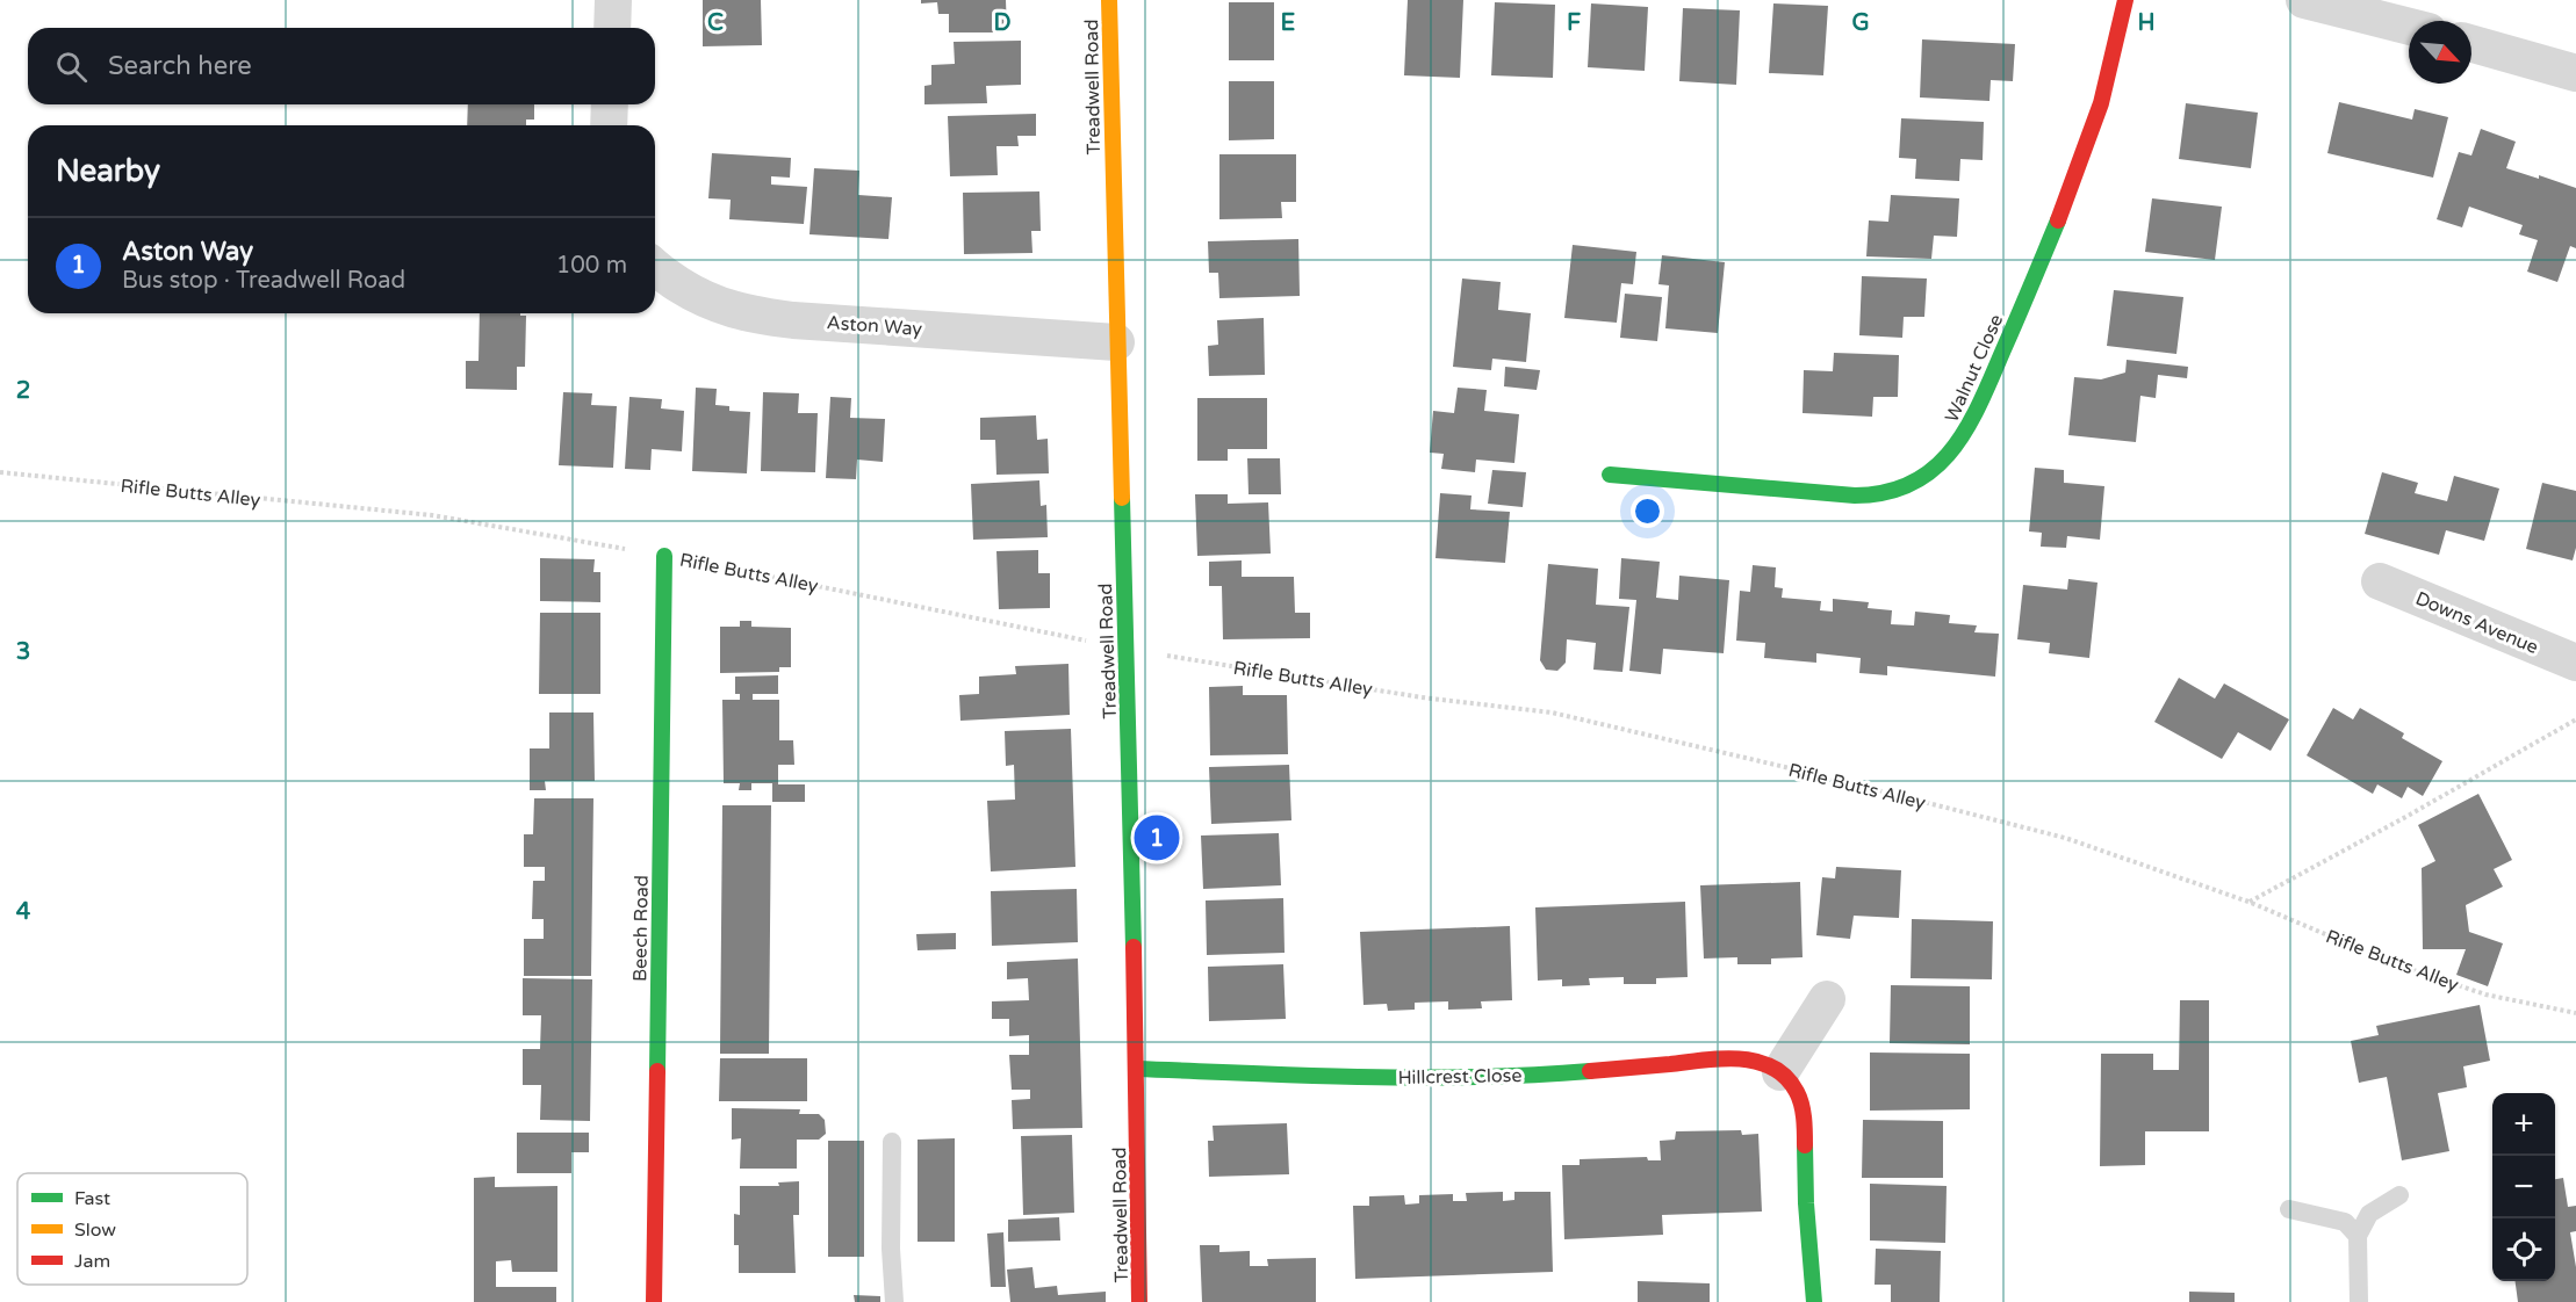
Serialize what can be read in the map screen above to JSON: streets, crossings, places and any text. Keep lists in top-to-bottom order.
{
  "streets": {
    "street": [
      "Treadwell Road",
      "Aston Way",
      "Walnut Close",
      "Downs Avenue",
      "Beech Road",
      "Hillcrest Close"
    ],
    "path": ["Rifle Butts Alley"]
  },
  "crossings": [
    ["Treadwell Road", "Aston Way"],
    ["Treadwell Road", "Rifle Butts Alley"],
    ["Treadwell Road", "Hillcrest Close"],
    ["Rifle Butts Alley", "Beech Road"]
  ],
  "legend": ["Fast", "Slow", "Jam"],
  "north": "bottom right",
  "page": {
    "search": "Search here",
    "heading": "Nearby",
    "list": [
      {
        "mark": "1",
        "name": "Aston Way",
        "note": "Bus stop · Treadwell Road",
        "value": "100 m"
      }
    ],
    "pins": "1",
    "map_buttons": ["+", "−"]
  },
  "grid": {
    "columns": [
      "C",
      "D",
      "E",
      "F",
      "G",
      "H"
    ],
    "rows": ["2", "3", "4"]
  }
}
